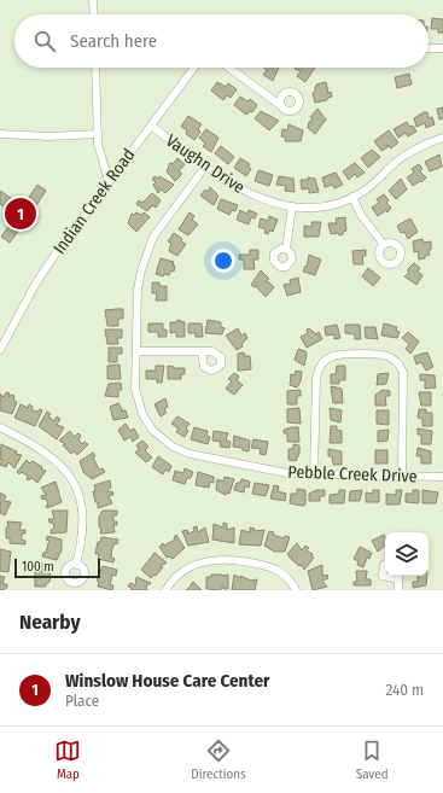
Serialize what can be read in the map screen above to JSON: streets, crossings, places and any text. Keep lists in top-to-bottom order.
{
  "streets": {
    "street": ["Vaughn Drive", "Indian Creek Road", "Pebble Creek Drive"]
  },
  "crossings": [
    ["Vaughn Drive", "Indian Creek Road"],
    ["Vaughn Drive", "Pebble Creek Drive"]
  ],
  "scale_bar": "100 m",
  "page": {
    "search": "Search here",
    "pins": "1",
    "scale": "100 m",
    "heading": "Nearby",
    "list": [
      {
        "mark": "1",
        "name": "Winslow House Care Center",
        "note": "Place",
        "value": "240 m"
      }
    ],
    "nav": ["Map", "Directions", "Saved"]
  }
}
